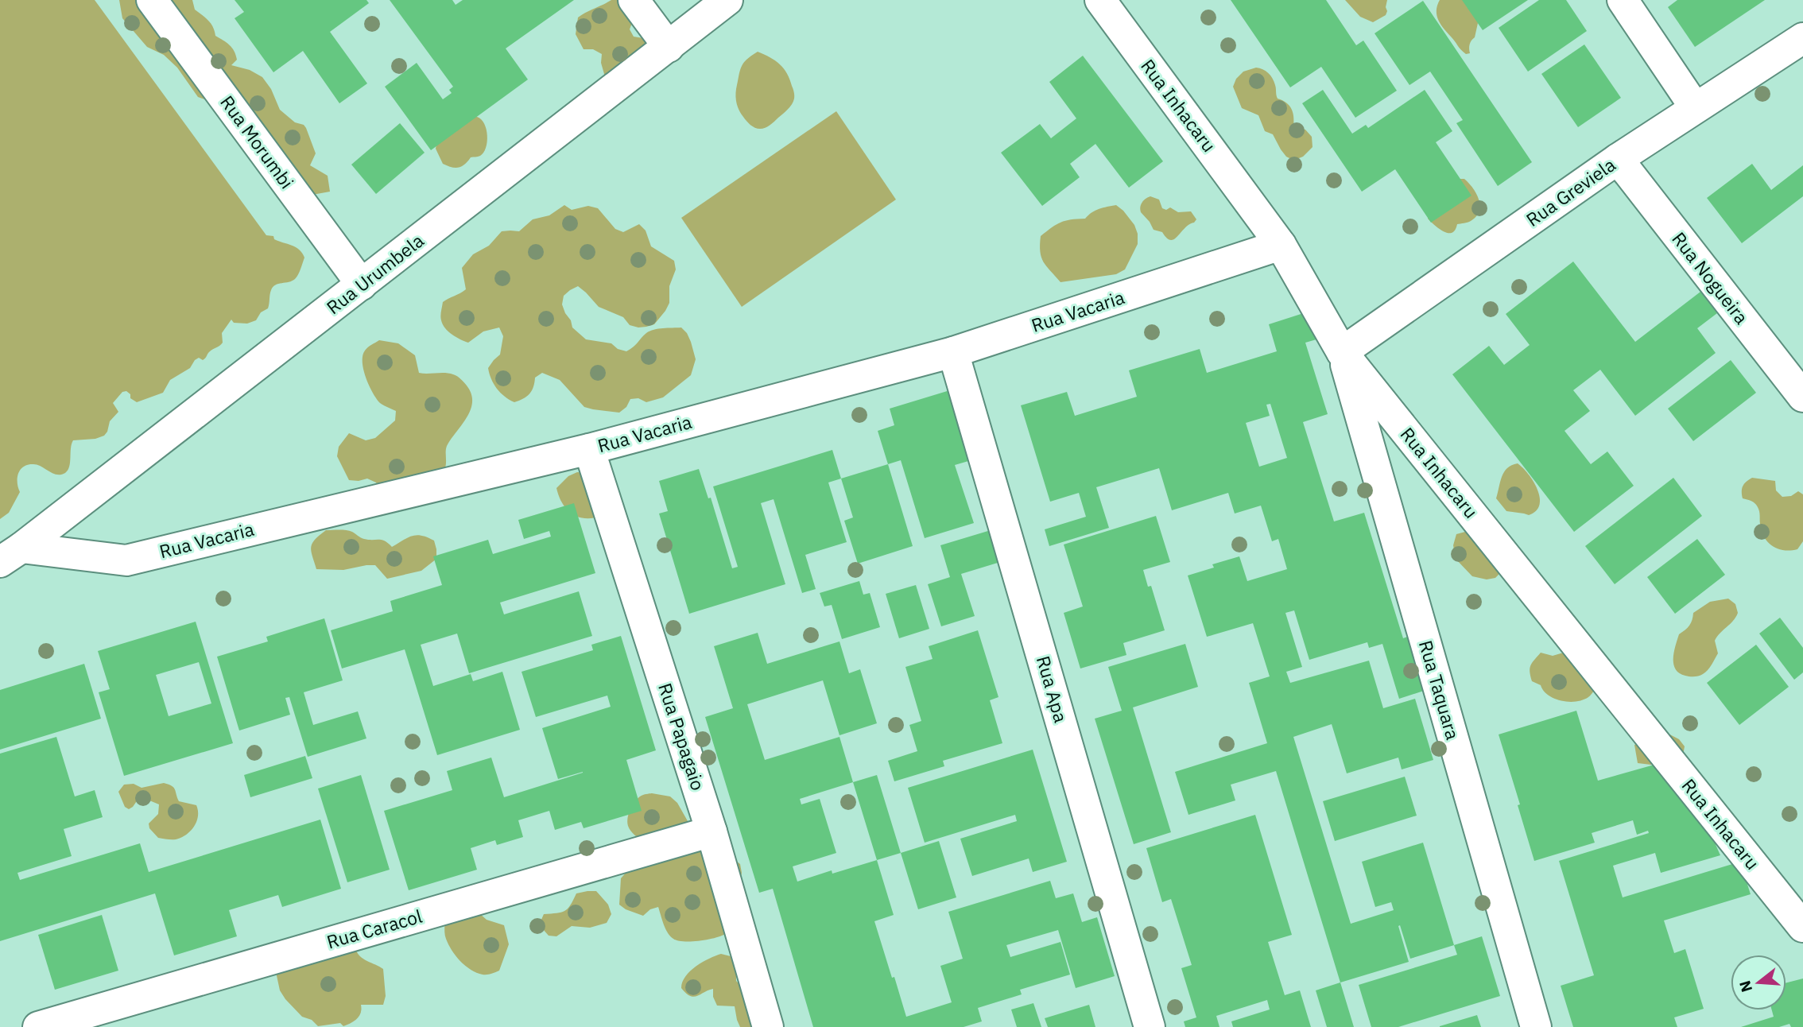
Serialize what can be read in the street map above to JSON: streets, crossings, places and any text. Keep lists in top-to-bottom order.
{
  "streets": {
    "street": [
      "Rua Inhacaru",
      "Rua Morumbi",
      "Rua Greviela",
      "Rua Urumbela",
      "Rua Nogueira",
      "Rua Vacaria",
      "Rua Apa",
      "Rua Taquara",
      "Rua Papagaio",
      "Rua Caracol"
    ]
  },
  "crossings": [
    ["Rua Inhacaru", "Rua Greviela"],
    ["Rua Inhacaru", "Rua Vacaria"],
    ["Rua Inhacaru", "Rua Taquara"],
    ["Rua Morumbi", "Rua Urumbela"],
    ["Rua Greviela", "Rua Nogueira"],
    ["Rua Greviela", "Rua Taquara"],
    ["Rua Urumbela", "Rua Vacaria"],
    ["Rua Vacaria", "Rua Apa"],
    ["Rua Vacaria", "Rua Papagaio"],
    ["Rua Papagaio", "Rua Caracol"]
  ],
  "north": "left"
}
